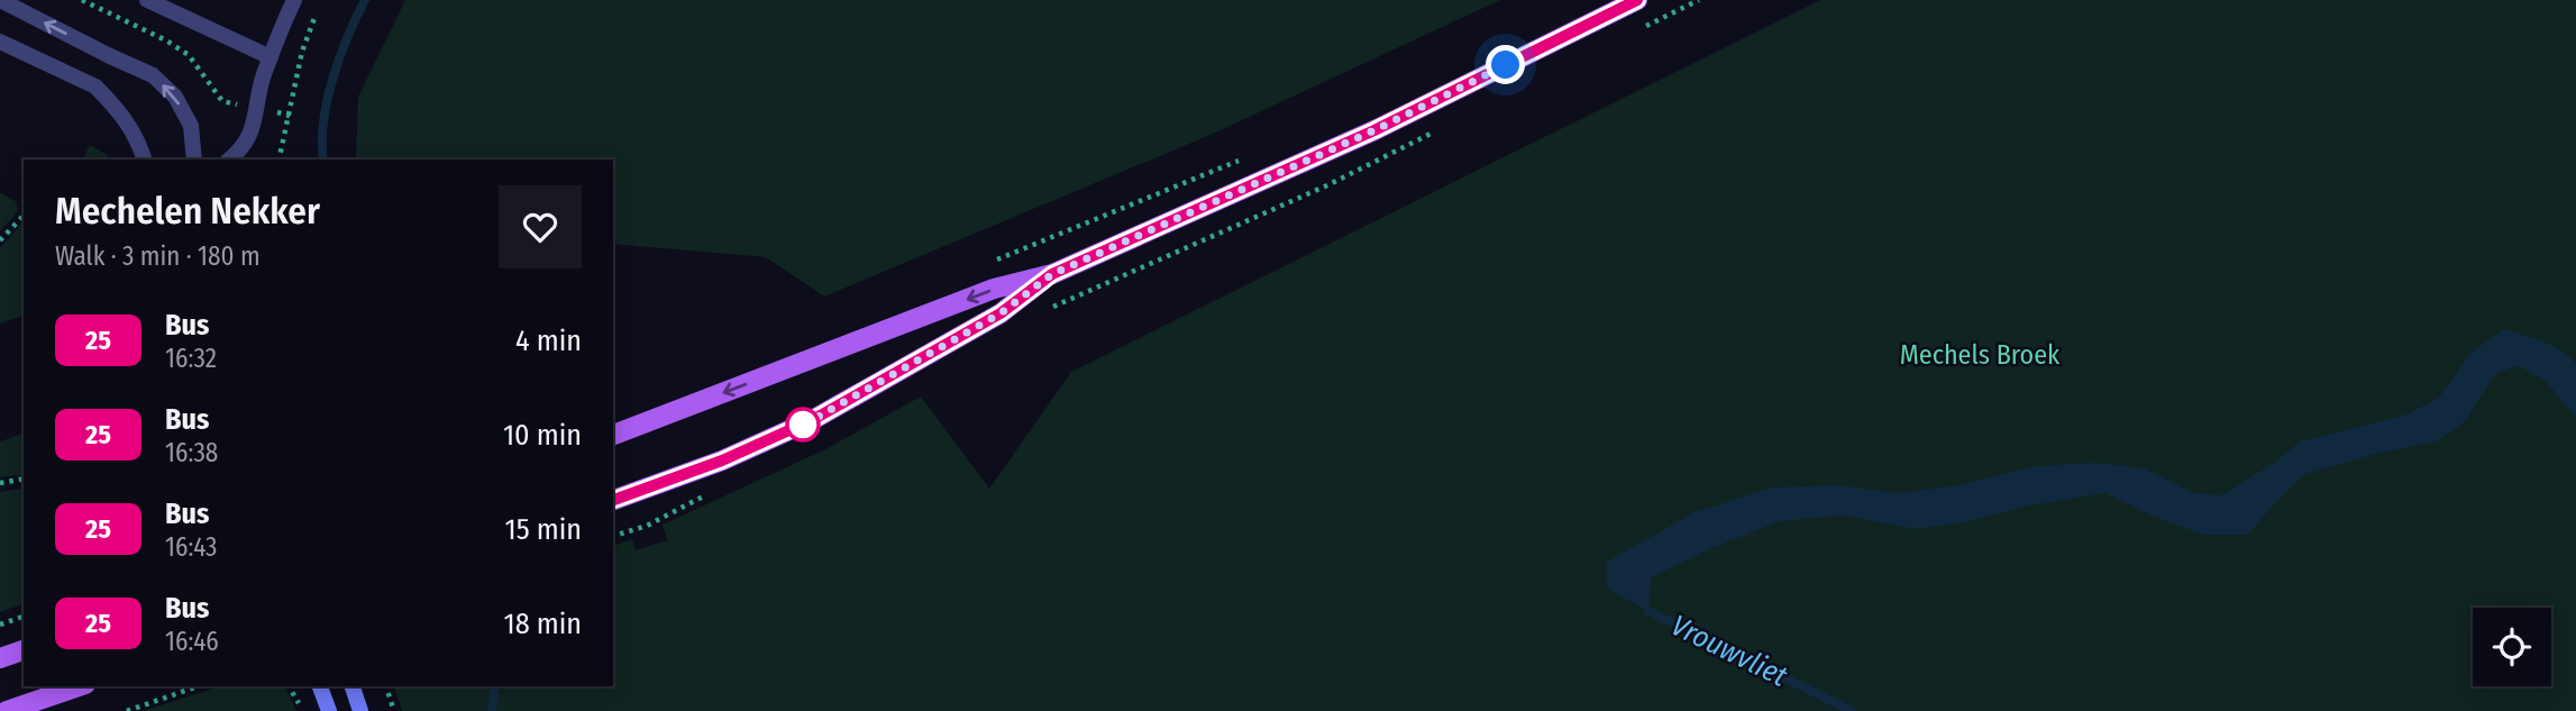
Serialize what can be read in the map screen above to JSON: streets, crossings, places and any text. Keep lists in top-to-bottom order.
{
  "water": ["Vrouwvliet"],
  "parks": ["Mechels Broek"],
  "lines": ["bus line 25"],
  "page": {
    "heading": ["Mechelen Nekker", "Walk · 3 min · 180 m"],
    "list": [
      {
        "mark": "25",
        "name": "Bus",
        "note": "16:32",
        "value": "4 min"
      },
      {
        "mark": "25",
        "name": "Bus",
        "note": "16:38",
        "value": "10 min"
      },
      {
        "mark": "25",
        "name": "Bus",
        "note": "16:43",
        "value": "15 min"
      },
      {
        "mark": "25",
        "name": "Bus",
        "note": "16:46",
        "value": "18 min"
      }
    ]
  }
}
